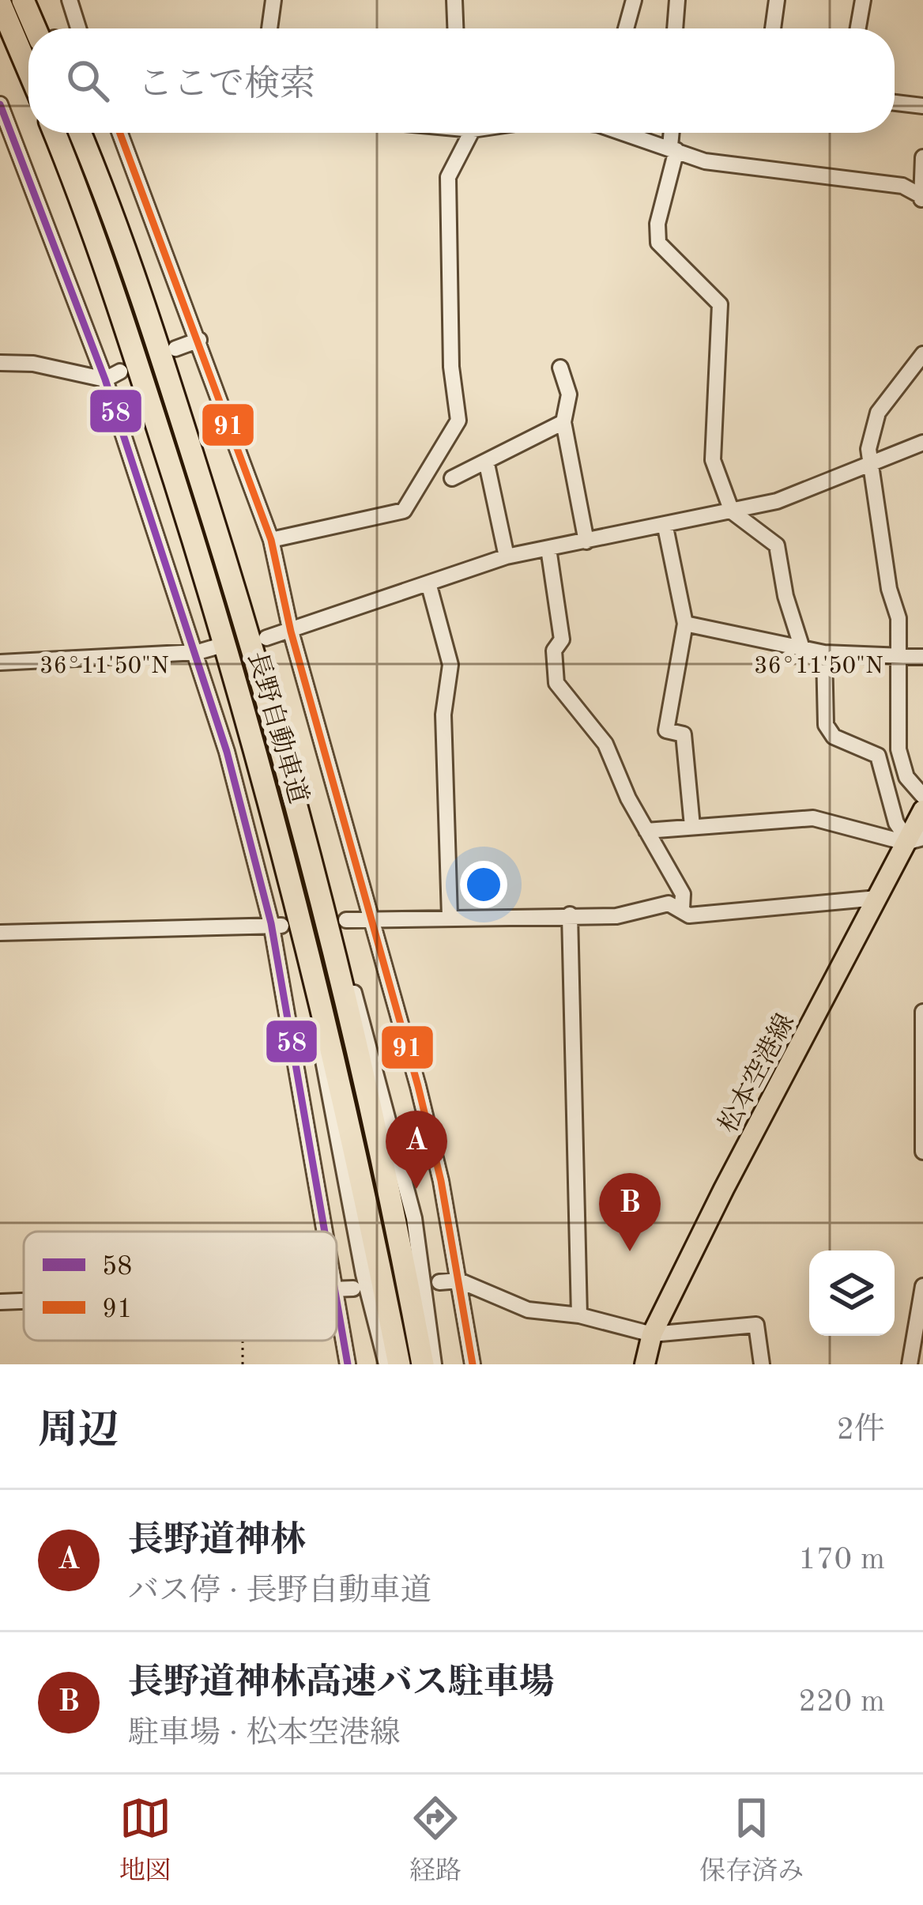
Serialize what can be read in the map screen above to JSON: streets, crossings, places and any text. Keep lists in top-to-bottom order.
{
  "streets": {
    "highway": ["長野自動車道"],
    "main road": ["松本空港線"]
  },
  "lines": ["transit line 58", "transit line 91"],
  "legend": ["58", "91"],
  "page": {
    "search": "ここで検索",
    "pins": ["A", "B"],
    "heading": ["周辺", "2件"],
    "list": [
      {
        "mark": "A",
        "name": "長野道神林",
        "note": "バス停 · 長野自動車道",
        "value": "170 m"
      },
      {
        "mark": "B",
        "name": "長野道神林高速バス駐車場",
        "note": "駐車場 · 松本空港線",
        "value": "220 m"
      }
    ],
    "nav": ["地図", "経路", "保存済み"]
  },
  "coordinates": ["36°11'50\"N"]
}
